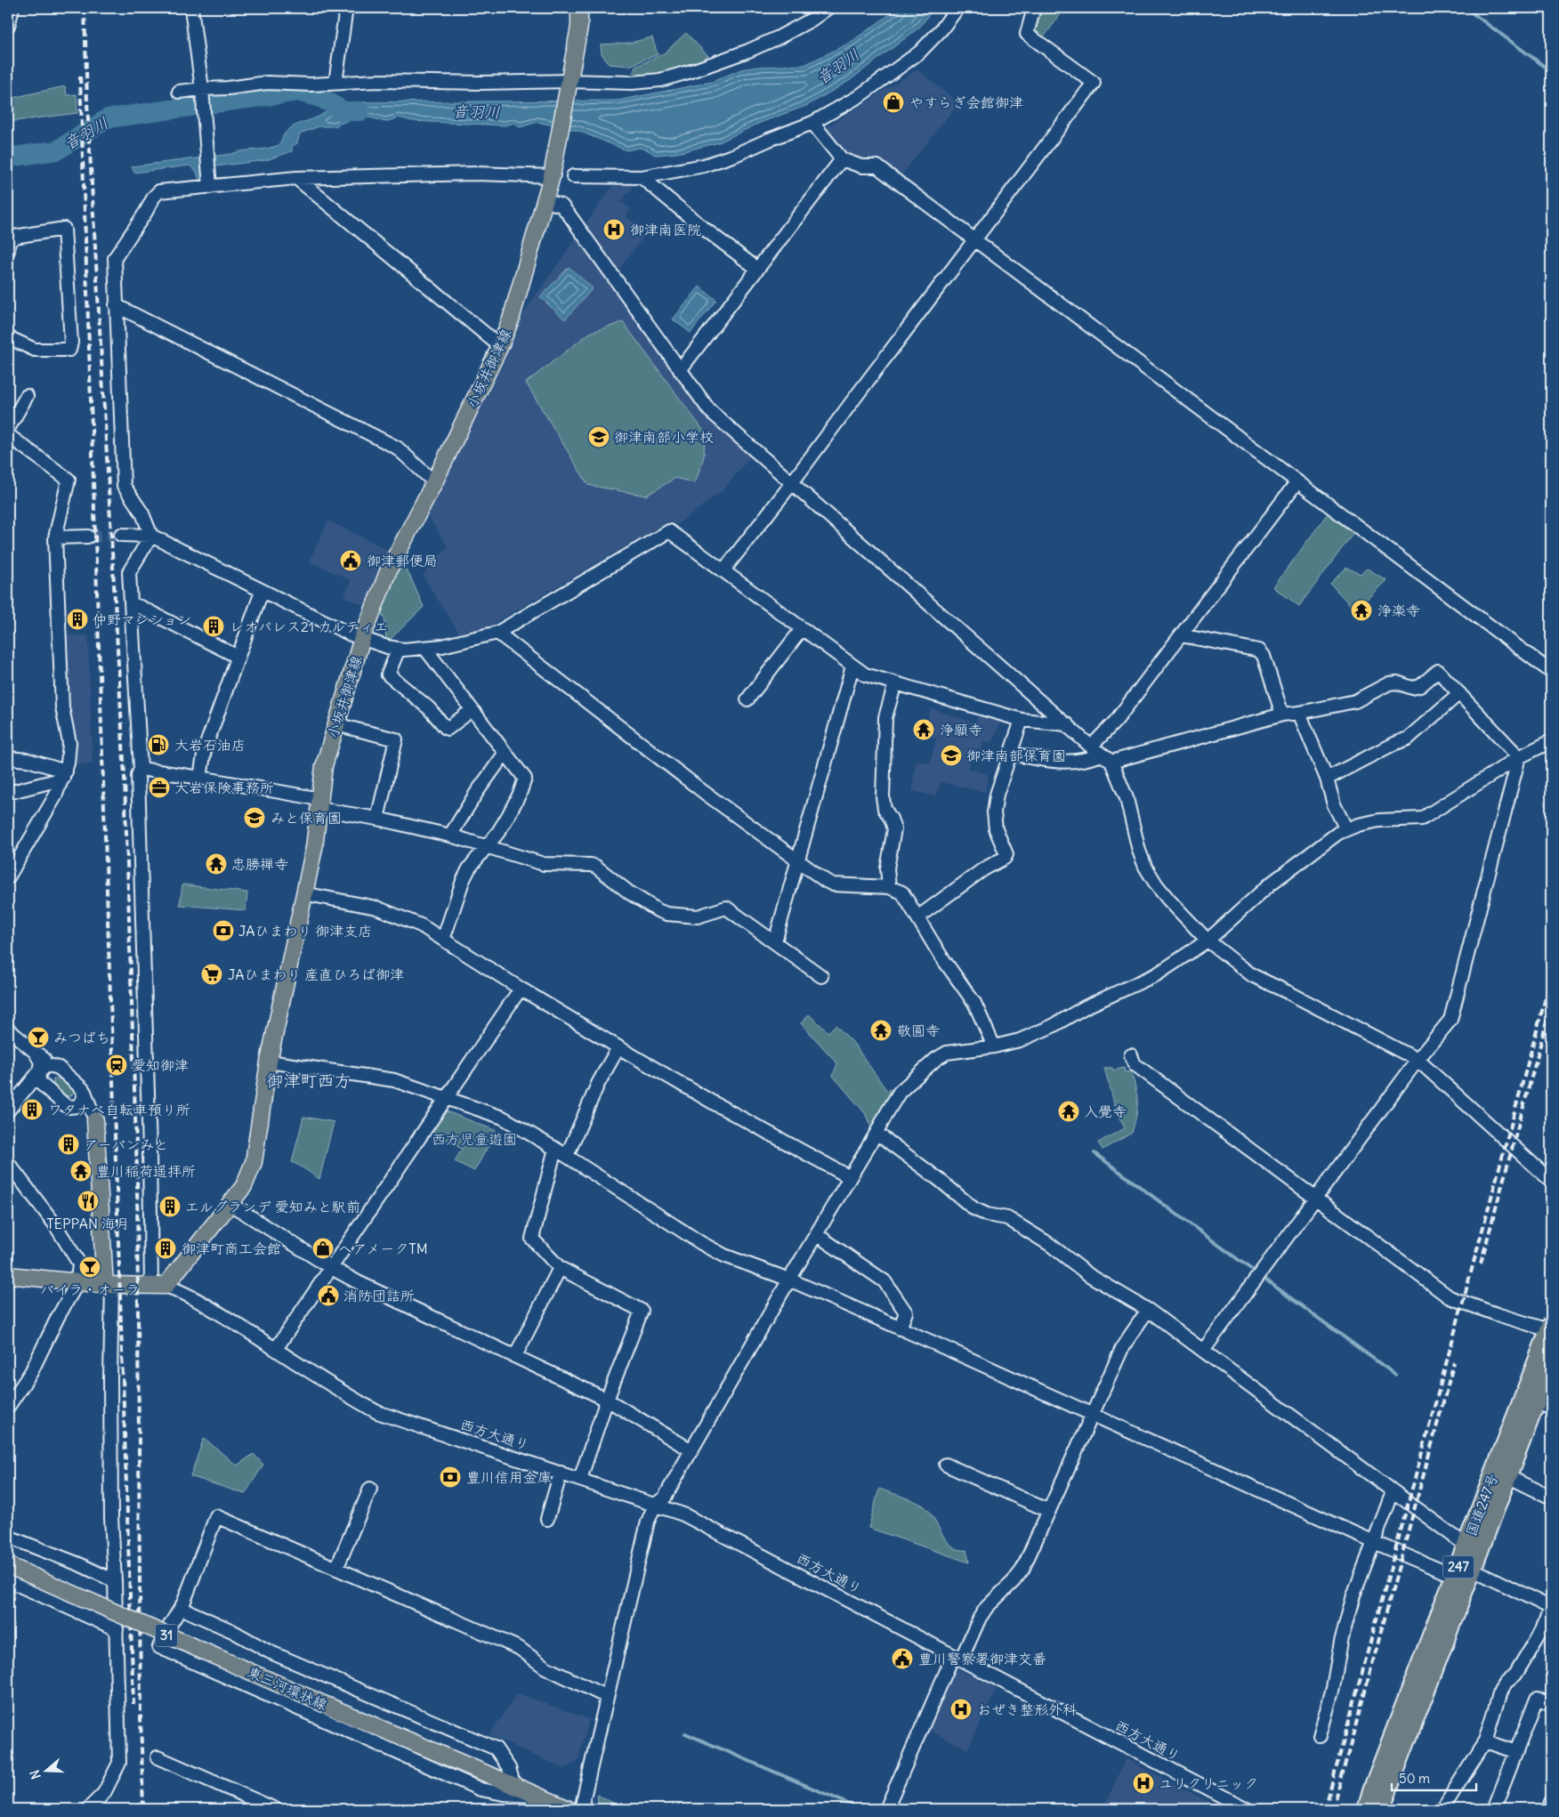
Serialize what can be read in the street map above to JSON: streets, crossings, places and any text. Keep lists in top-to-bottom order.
{
  "streets": {
    "highway": ["国道247号", "247"],
    "main road": ["小坂井御津線", "31", "東三河環状線"],
    "street": ["西方大通り"]
  },
  "crossings": [
    ["小坂井御津線", "西方大通り"]
  ],
  "districts": ["御津町西方"],
  "water": ["音羽川"],
  "parks": ["西方児童遊園"],
  "places": {
    "shop": ["やすらぎ会館御津", "ヘアメークTM"],
    "hospital": ["御津南医院", "おぜき整形外科", "ユリクリニック"],
    "school or university": ["御津南部小学校", "御津南部保育園", "みと保育園"],
    "public building": ["御津郵便局", "消防団詰所", "豊川警察署御津交番"],
    "temple": [
      "浄楽寺",
      "浄願寺",
      "忠勝禅寺",
      "敬圓寺",
      "入覺寺",
      "豊川稲荷遥拝所"
    ],
    "building": [
      "仲野マンション",
      "レオパレス21 カルティエ",
      "ワタナベ自転車預り所",
      "アーバンみと",
      "エルグランデ 愛知みと駅前",
      "御津町商工会館"
    ],
    "fuel station": ["大岩石油店"],
    "office": ["大岩保険事務所"],
    "bank": ["JAひまわり 御津支店", "豊川信用金庫"],
    "supermarket": ["JAひまわり 産直ひろば御津"],
    "bar": ["みつばち", "バイラ・オーラ"],
    "station": ["愛知御津"],
    "restaurant": ["TEPPAN 海月"]
  },
  "scale_bar": "50 m",
  "north": "left"
}
